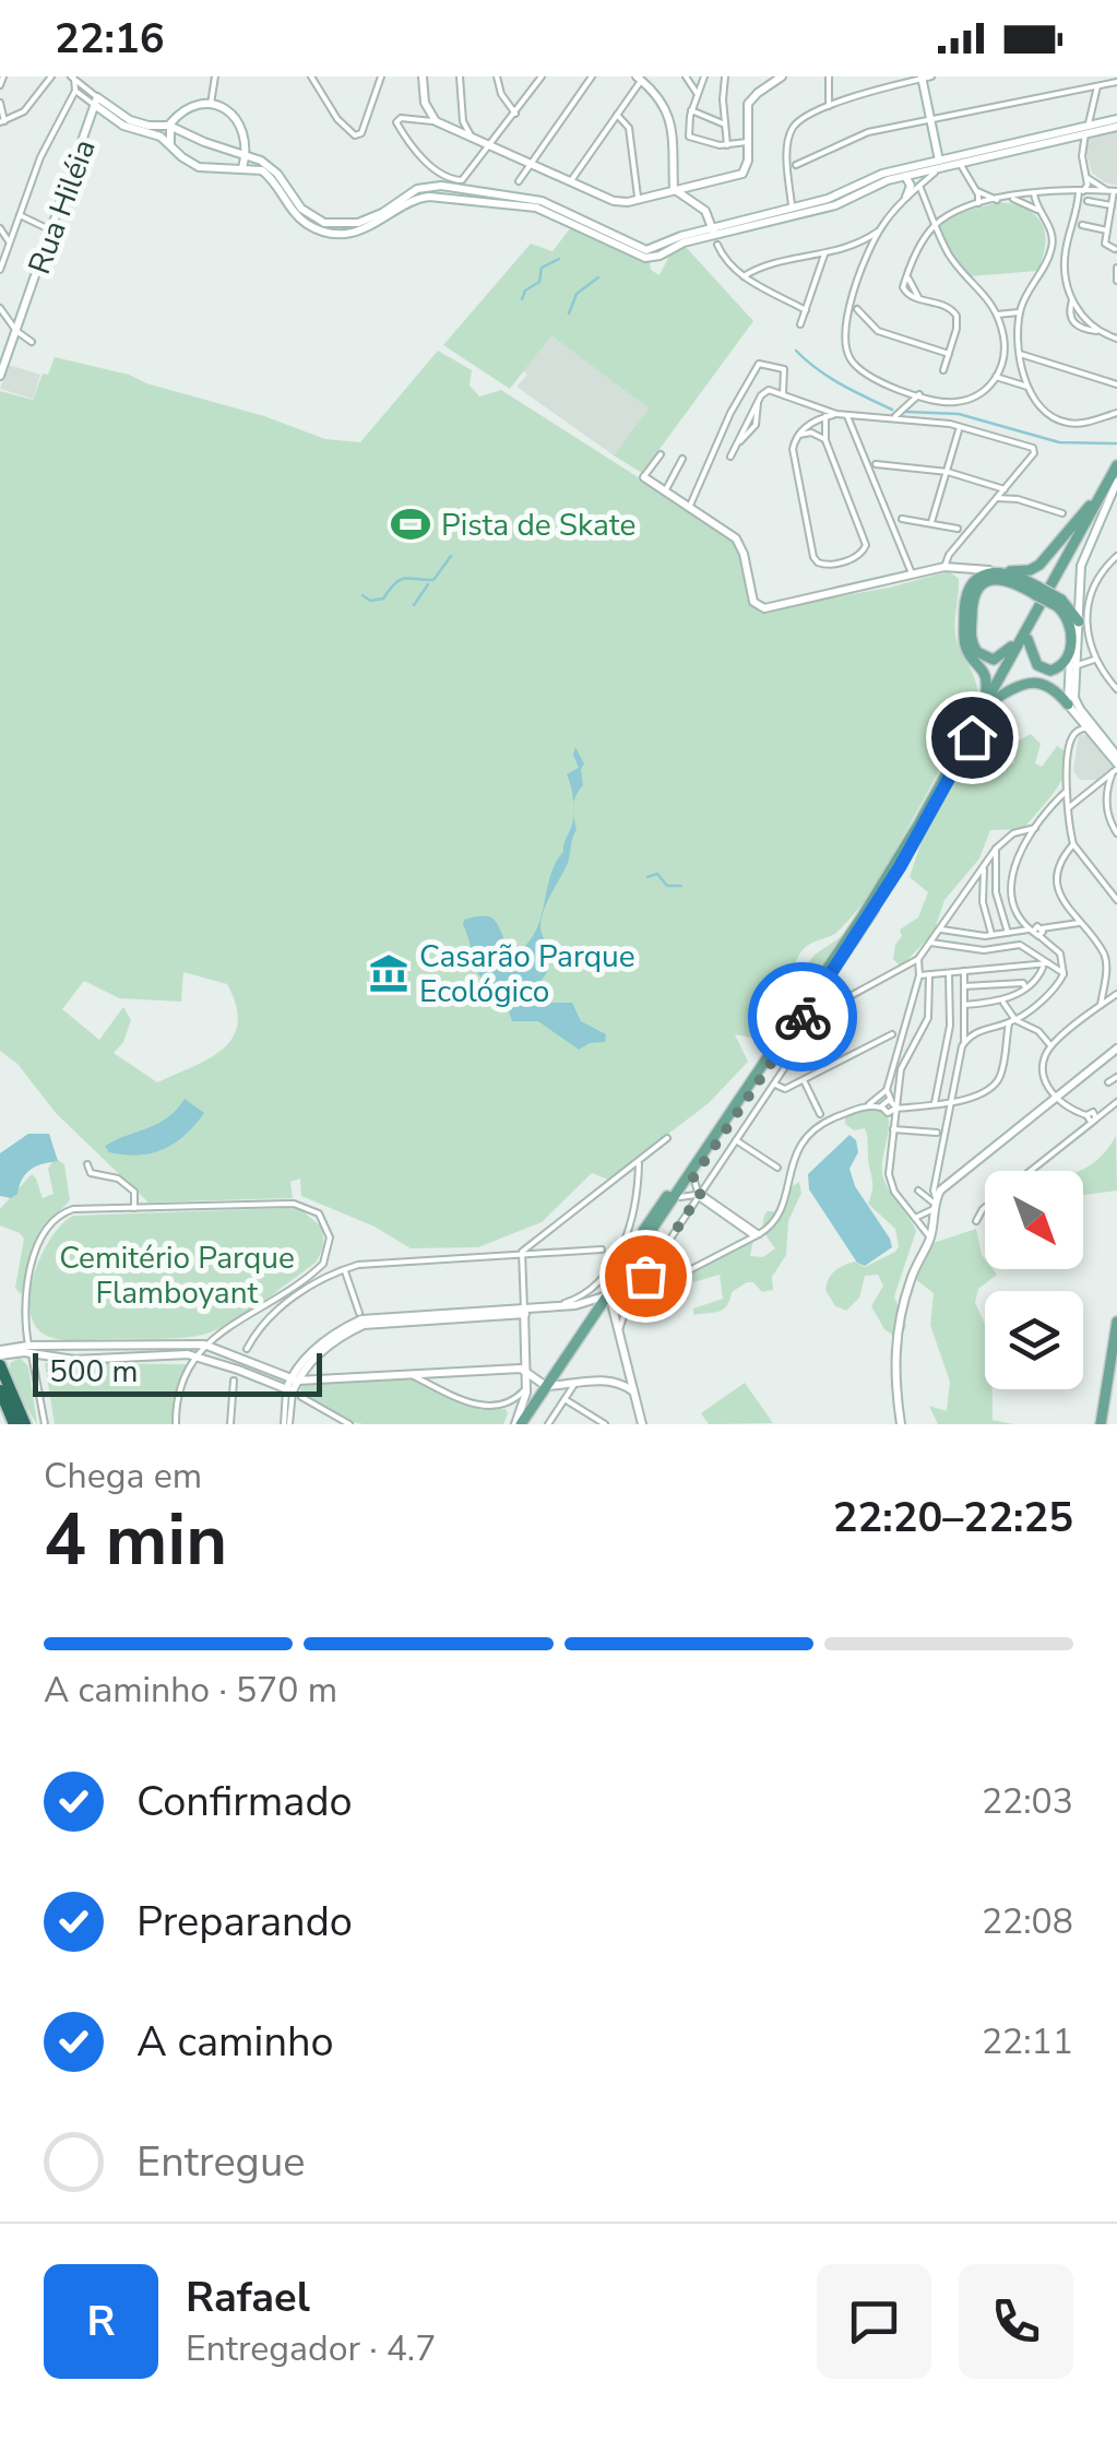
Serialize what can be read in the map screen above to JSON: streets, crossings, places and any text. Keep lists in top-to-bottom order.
{
  "streets": {
    "street": ["Rua Hiléia"]
  },
  "parks": ["Cemitério Parque Flamboyant"],
  "places": {
    "sports": ["Pista de Skate"],
    "museum": ["Casarão Parque Ecológico"]
  },
  "scale_bar": "500 m",
  "north": "bottom right",
  "page": {
    "status": "22:16",
    "scale": "500 m",
    "heading": ["4 min", "Chega em", "22:20–22:25"],
    "panel": ["Rafael", "Entregador · 4.7"],
    "bar": "A caminho · 570 m",
    "list": [
      ["Confirmado", "22:03"],
      ["Preparando", "22:08"],
      ["A caminho", "22:11"],
      "Entregue"
    ],
    "round": "R"
  }
}
